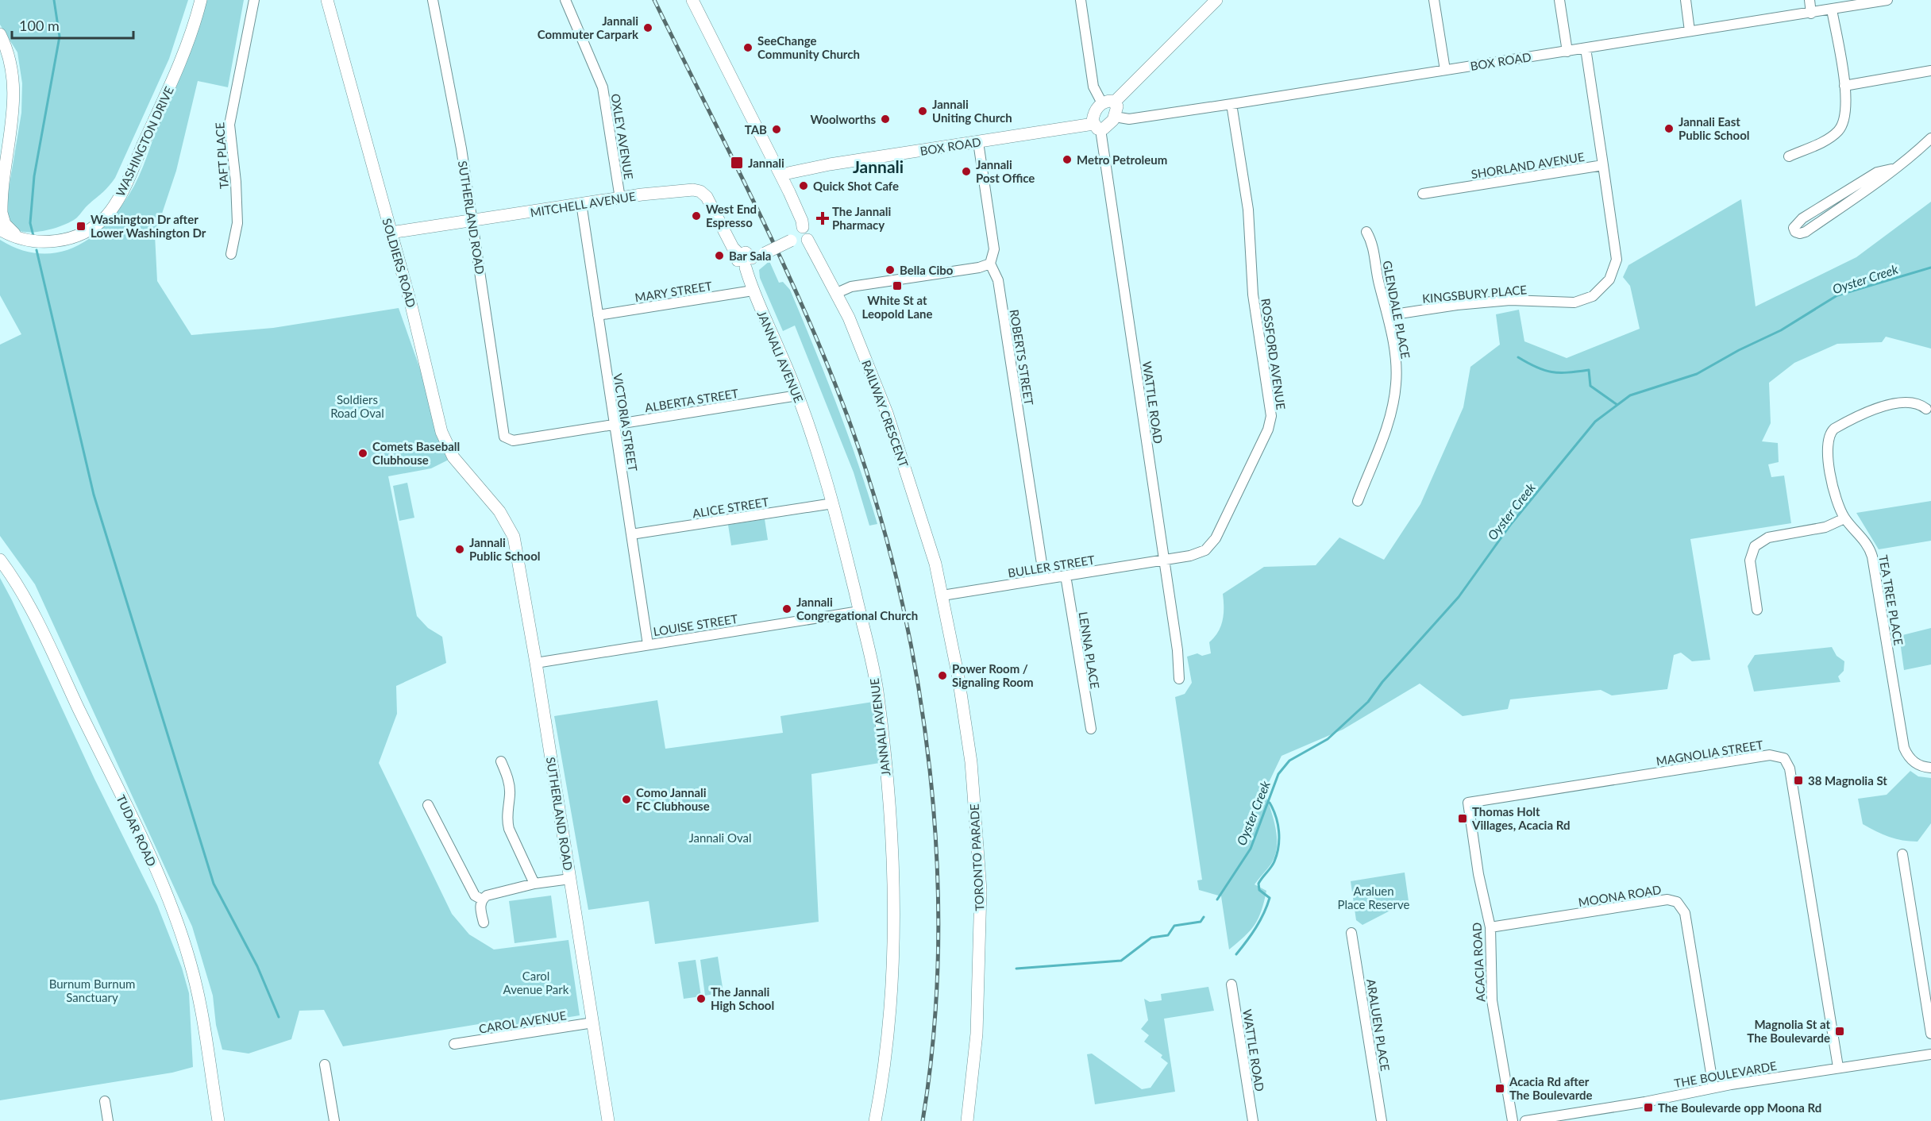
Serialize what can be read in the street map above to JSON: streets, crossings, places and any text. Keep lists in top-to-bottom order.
{
  "streets": {
    "street": [
      "BOX ROAD",
      "OXLEY AVENUE",
      "WASHINGTON DRIVE",
      "TAFT PLACE",
      "SHORLAND AVENUE",
      "MITCHELL AVENUE",
      "SUTHERLAND ROAD",
      "SOLDIERS ROAD",
      "MARY STREET",
      "KINGSBURY PLACE",
      "GLENDALE PLACE",
      "ROSSFORD AVENUE",
      "JANNALI AVENUE",
      "ROBERTS STREET",
      "ALBERTA STREET",
      "WATTLE ROAD",
      "RAILWAY CRESCENT",
      "VICTORIA STREET",
      "ALICE STREET",
      "BULLER STREET",
      "TEA TREE PLACE",
      "LOUISE STREET",
      "LENNA PLACE",
      "MAGNOLIA STREET",
      "TUDAR ROAD",
      "TORONTO PARADE",
      "MOONA ROAD",
      "ACACIA ROAD",
      "CAROL AVENUE",
      "ARALUEN PLACE",
      "THE BOULEVARDE"
    ]
  },
  "crossings": [
    ["BOX ROAD", "SHORLAND AVENUE"],
    ["BOX ROAD", "ROSSFORD AVENUE"],
    ["BOX ROAD", "ROBERTS STREET"],
    ["BOX ROAD", "WATTLE ROAD"],
    ["BOX ROAD", "RAILWAY CRESCENT"],
    ["OXLEY AVENUE", "MITCHELL AVENUE"],
    ["SHORLAND AVENUE", "KINGSBURY PLACE"],
    ["MITCHELL AVENUE", "SUTHERLAND ROAD"],
    ["MITCHELL AVENUE", "SOLDIERS ROAD"],
    ["MITCHELL AVENUE", "JANNALI AVENUE"],
    ["MITCHELL AVENUE", "VICTORIA STREET"],
    ["SUTHERLAND ROAD", "SOLDIERS ROAD"],
    ["SUTHERLAND ROAD", "ALBERTA STREET"],
    ["SUTHERLAND ROAD", "LOUISE STREET"],
    ["SUTHERLAND ROAD", "CAROL AVENUE"],
    ["MARY STREET", "JANNALI AVENUE"],
    ["MARY STREET", "VICTORIA STREET"],
    ["KINGSBURY PLACE", "GLENDALE PLACE"],
    ["ROSSFORD AVENUE", "WATTLE ROAD"],
    ["ROSSFORD AVENUE", "BULLER STREET"],
    ["JANNALI AVENUE", "ALBERTA STREET"],
    ["JANNALI AVENUE", "ALICE STREET"],
    ["JANNALI AVENUE", "LOUISE STREET"],
    ["ROBERTS STREET", "BULLER STREET"],
    ["ALBERTA STREET", "VICTORIA STREET"],
    ["WATTLE ROAD", "BULLER STREET"],
    ["RAILWAY CRESCENT", "BULLER STREET"],
    ["RAILWAY CRESCENT", "TORONTO PARADE"],
    ["VICTORIA STREET", "ALICE STREET"],
    ["VICTORIA STREET", "LOUISE STREET"],
    ["BULLER STREET", "LENNA PLACE"],
    ["BULLER STREET", "TORONTO PARADE"],
    ["MAGNOLIA STREET", "ACACIA ROAD"],
    ["MAGNOLIA STREET", "THE BOULEVARDE"],
    ["MOONA ROAD", "ACACIA ROAD"],
    ["MOONA ROAD", "THE BOULEVARDE"]
  ],
  "districts": ["Jannali"],
  "water": ["Oyster Creek"],
  "parks": [
    "Soldiers Road Oval",
    "Jannali Oval",
    "Araluen Place Reserve",
    "Carol Avenue Park",
    "Burnum Burnum Sanctuary"
  ],
  "places": {
    "other": [
      "Jannali Commuter Carpark",
      "SeeChange Community Church",
      "Jannali Uniting Church",
      "Woolworths",
      "Jannali East Public School",
      "TAB",
      "Metro Petroleum",
      "Jannali Post Office",
      "Quick Shot Cafe",
      "West End Espresso",
      "Bar Sala",
      "Bella Cibo",
      "Comets Baseball Clubhouse",
      "Jannali Public School",
      "Jannali Congregational Church",
      "Power Room / Signaling Room",
      "Como Jannali FC Clubhouse",
      "The Jannali High School"
    ],
    "transit": [
      "Jannali",
      "Washington Dr after Lower Washington Dr",
      "White St at Leopold Lane",
      "38 Magnolia St",
      "Thomas Holt Villages, Acacia Rd",
      "Magnolia St at The Boulevarde",
      "Acacia Rd after The Boulevarde",
      "The Boulevarde opp Moona Rd"
    ],
    "health": ["The Jannali Pharmacy"]
  },
  "scale_bar": "100 m"
}
